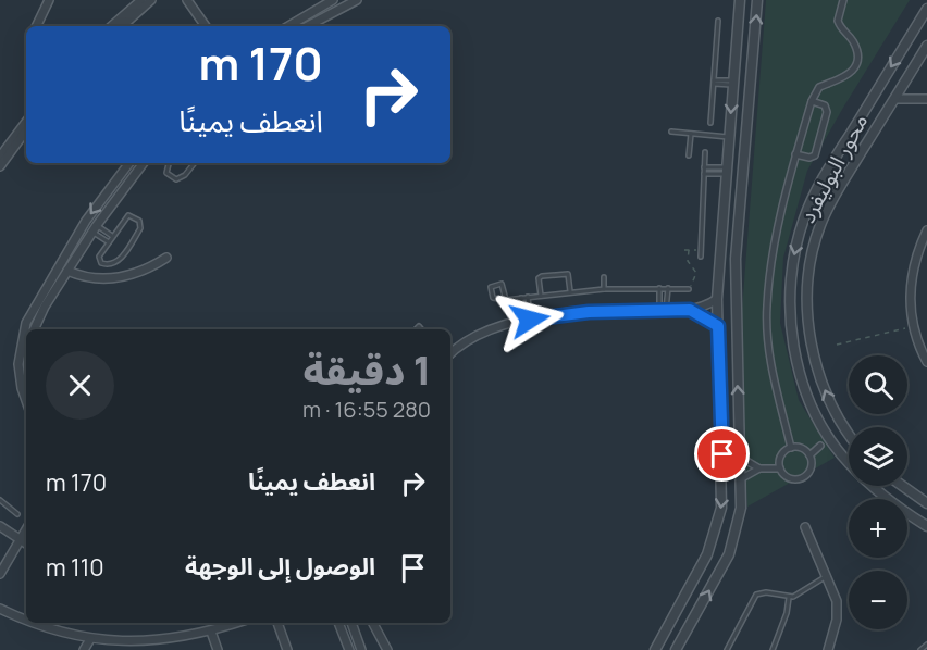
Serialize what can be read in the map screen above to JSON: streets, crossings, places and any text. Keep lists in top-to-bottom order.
{
  "streets": {
    "street": ["محور البوليفرد"]
  },
  "page": {
    "turn": ["170 m", "انعطف يمينًا"],
    "heading": ["1 دقيقة", "280 m · 16:55"],
    "map_buttons": ["+", "−"],
    "list": [
      {
        "name": "انعطف يمينًا",
        "value": "170 m"
      },
      {
        "name": "الوصول إلى الوجهة",
        "value": "110 m"
      }
    ]
  }
}
